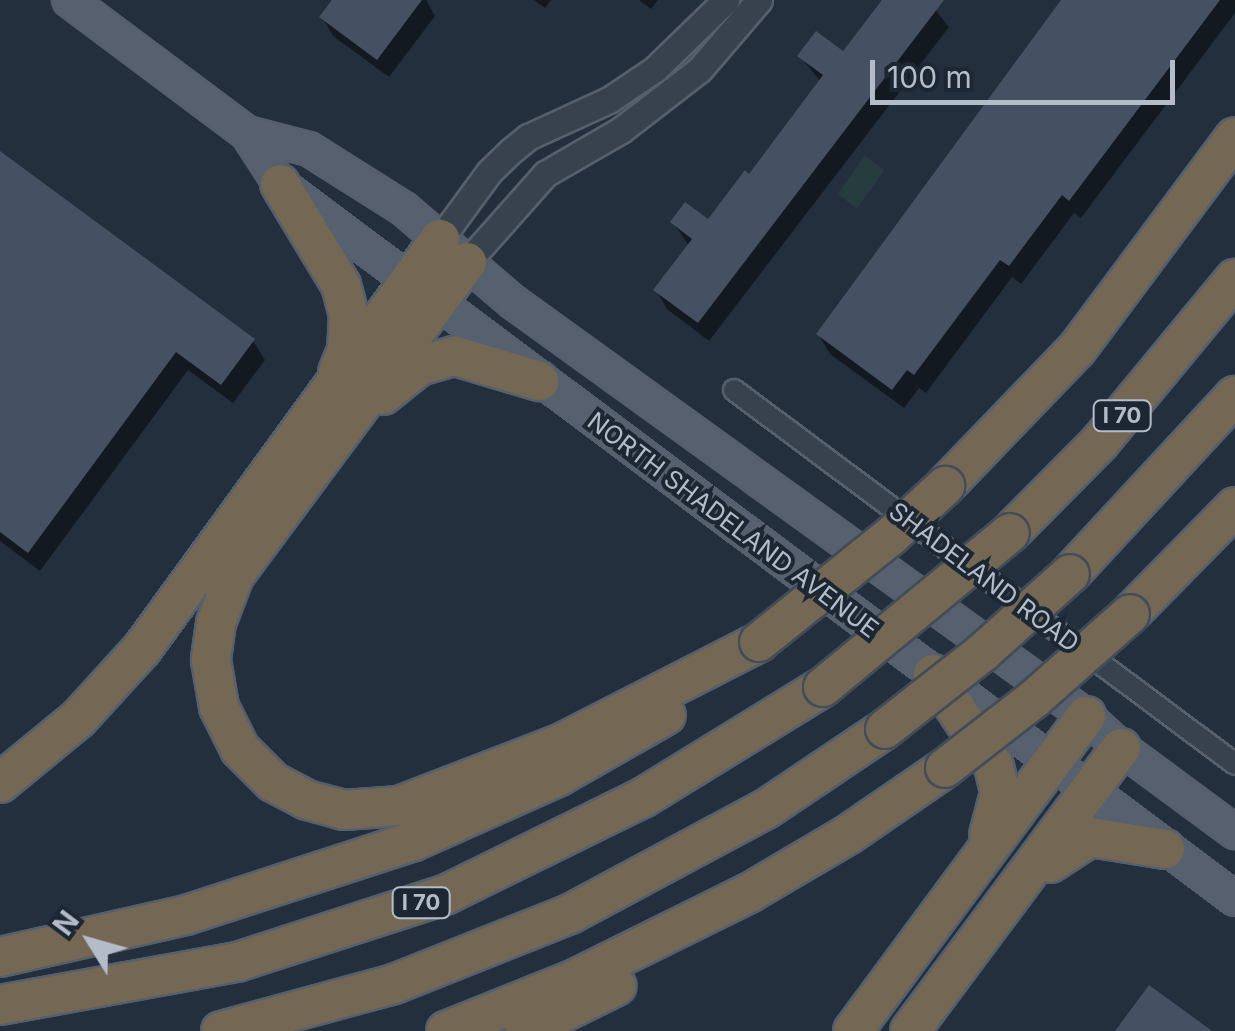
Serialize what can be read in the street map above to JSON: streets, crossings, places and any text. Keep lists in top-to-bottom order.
{
  "streets": {
    "highway": ["I 70"],
    "main road": ["NORTH SHADELAND AVENUE"],
    "street": ["SHADELAND ROAD"]
  },
  "scale_bar": "100 m",
  "north": "top left"
}
